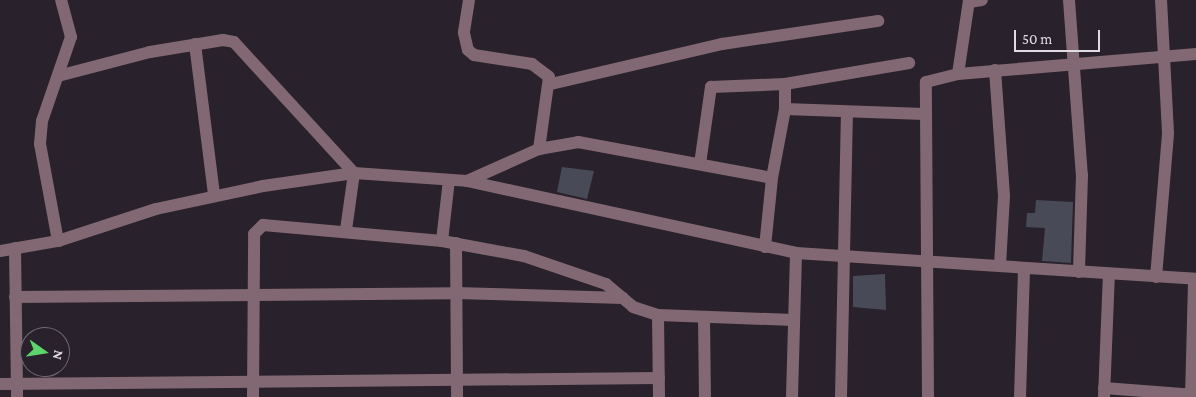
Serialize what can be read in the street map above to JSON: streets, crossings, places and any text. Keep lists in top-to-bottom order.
{
  "scale_bar": "50 m",
  "north": "right"
}
